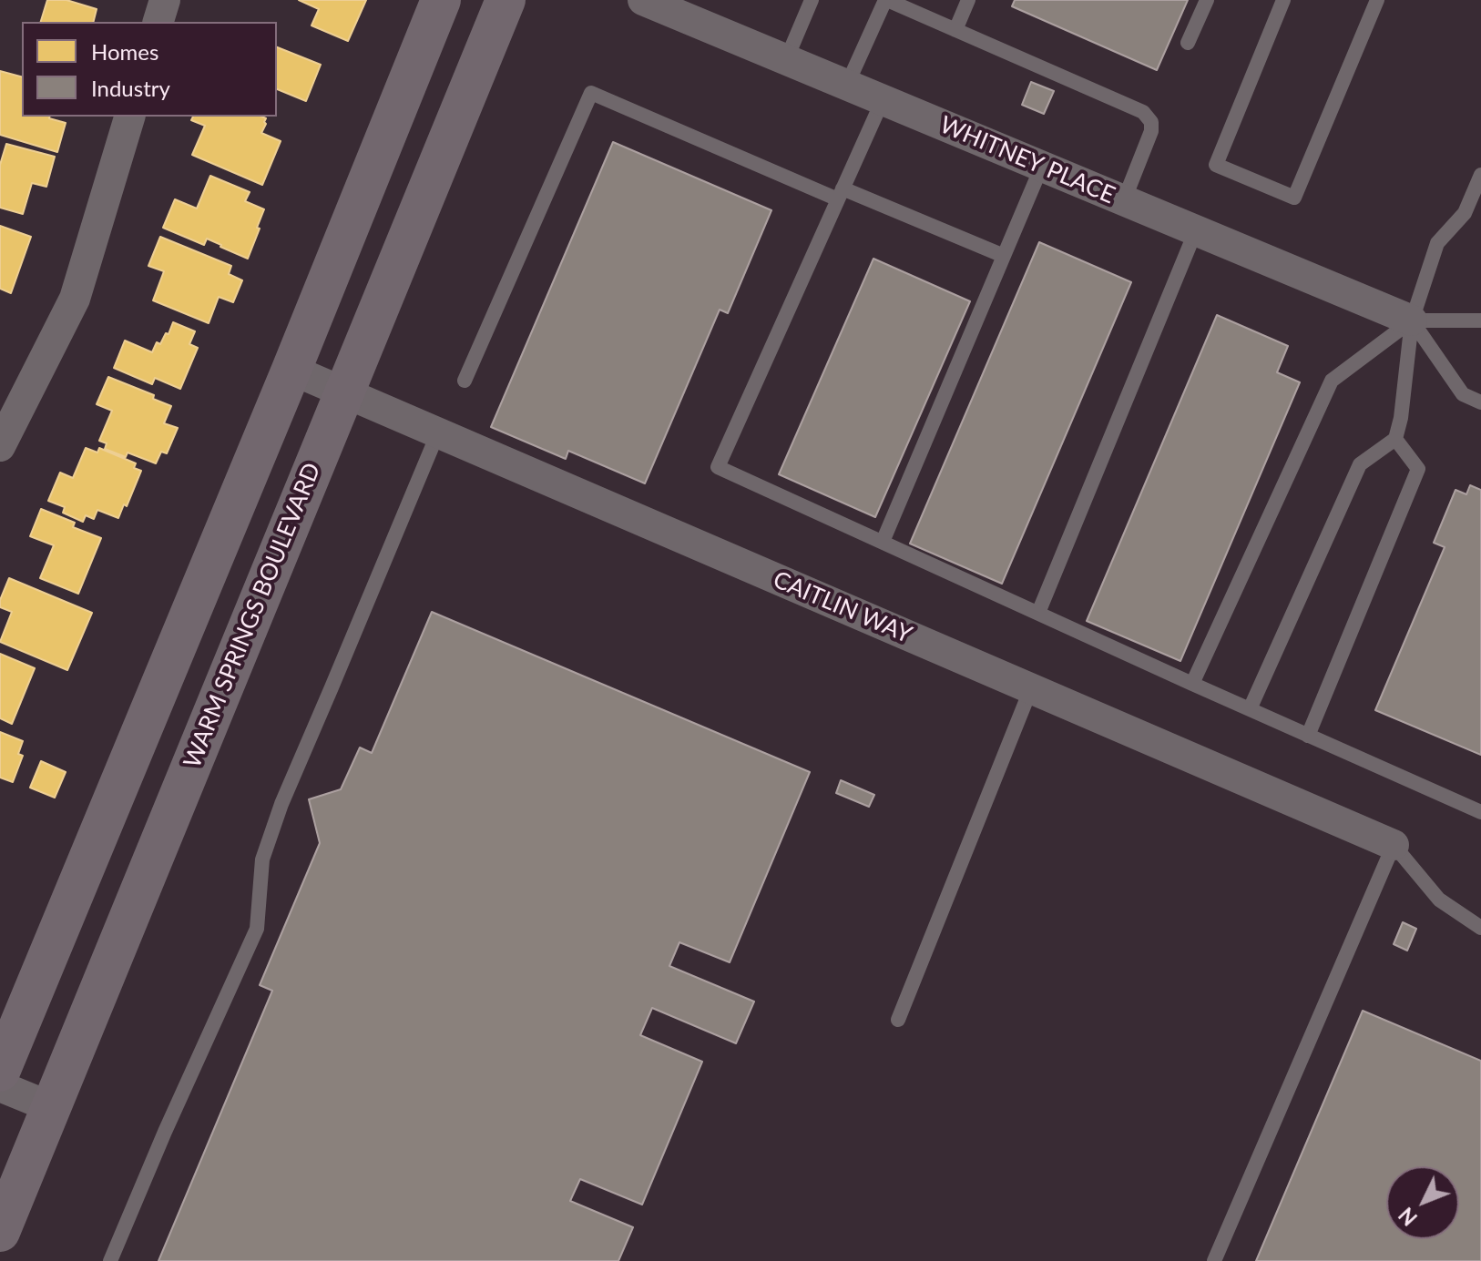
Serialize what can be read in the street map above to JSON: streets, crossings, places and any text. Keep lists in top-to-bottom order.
{
  "streets": {
    "main road": ["WARM SPRINGS BOULEVARD"],
    "street": ["WHITNEY PLACE", "CAITLIN WAY"]
  },
  "crossings": [
    ["CAITLIN WAY", "WARM SPRINGS BOULEVARD"]
  ],
  "legend": ["Homes", "Industry"],
  "north": "bottom left"
}
